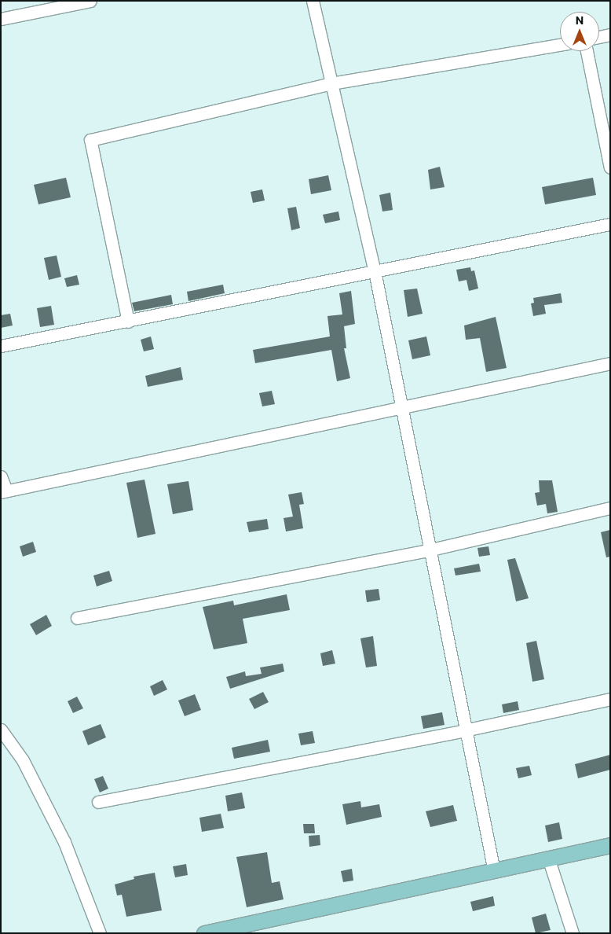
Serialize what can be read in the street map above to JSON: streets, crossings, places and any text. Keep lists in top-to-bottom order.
{
  "north": "top"
}
